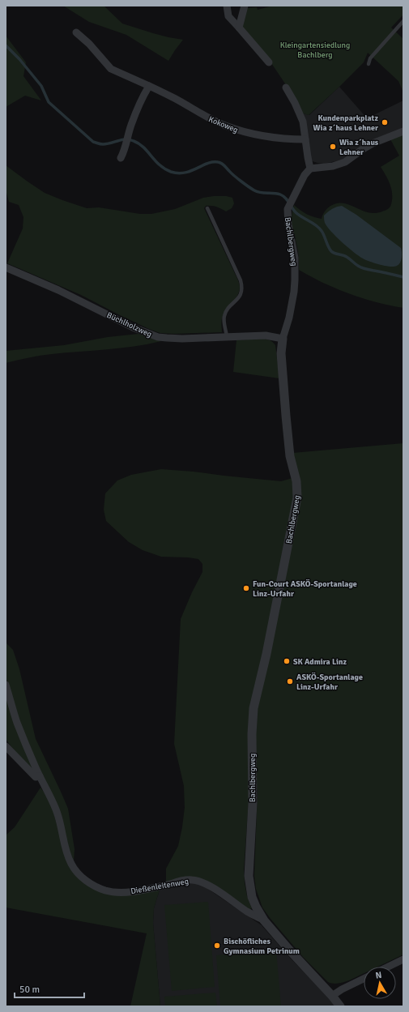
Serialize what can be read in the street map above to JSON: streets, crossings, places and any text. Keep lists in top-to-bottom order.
{
  "streets": {
    "street": [
      "Kokoweg",
      "Bachlbergweg",
      "Büchlholzweg",
      "Dießenleitenweg"
    ]
  },
  "crossings": [
    ["Bachlbergweg", "Büchlholzweg"],
    ["Bachlbergweg", "Dießenleitenweg"]
  ],
  "parks": ["Kleingartensiedlung Bachlberg"],
  "places": [
    "Kundenparkplatz Wia z´haus Lehner",
    "Wia z´haus Lehner",
    "Fun-Court ASKÖ-Sportanlage Linz-Urfahr",
    "SK Admira Linz",
    "ASKÖ-Sportanlage Linz-Urfahr",
    "Bischöfliches Gymnasium Petrinum"
  ],
  "scale_bar": "50 m",
  "north": "top"
}
